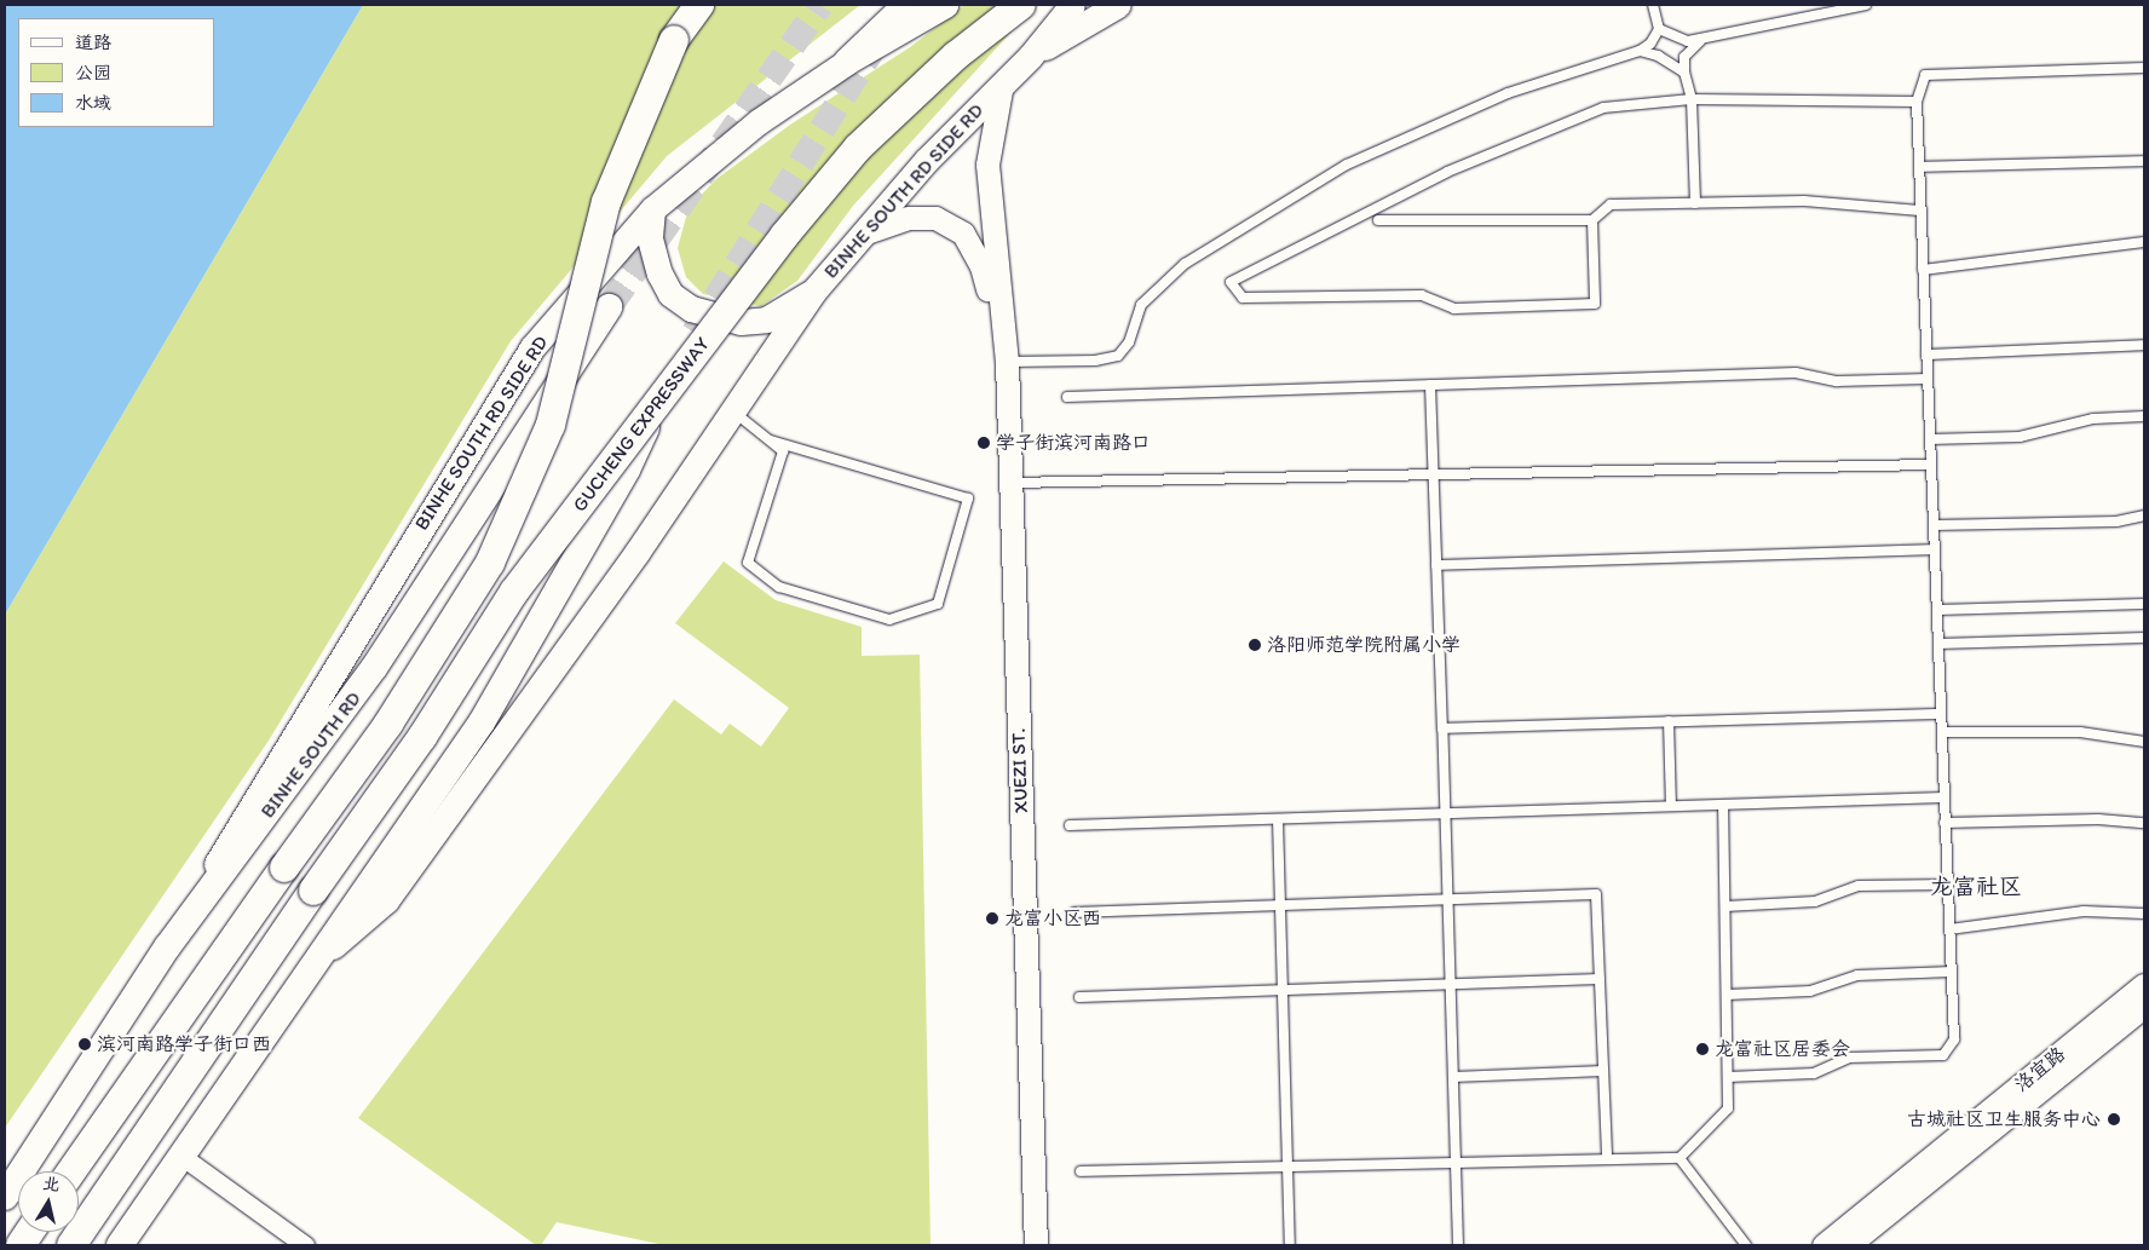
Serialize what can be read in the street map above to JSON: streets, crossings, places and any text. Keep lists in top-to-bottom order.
{
  "streets": {
    "highway": ["GUCHENG EXPRESSWAY"],
    "main road": ["BINHE SOUTH RD SIDE RD", "BINHE SOUTH RD"],
    "street": ["XUEZI ST.", "洛宜路"]
  },
  "crossings": [
    ["BINHE SOUTH RD SIDE RD", "BINHE SOUTH RD"]
  ],
  "districts": ["龙富社区"],
  "places": [
    "学子街滨河南路口",
    "洛阳师范学院附属小学",
    "龙富小区西",
    "滨河南路学子街口西",
    "龙富社区居委会",
    "古城社区卫生服务中心"
  ],
  "legend": ["道路", "公园", "水域"],
  "north": "top"
}
